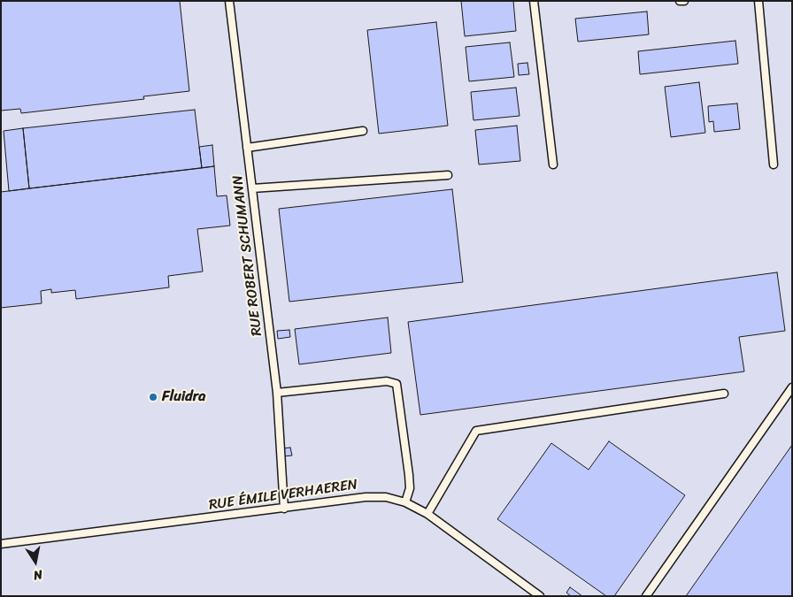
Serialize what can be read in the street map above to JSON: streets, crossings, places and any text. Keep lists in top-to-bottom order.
{
  "streets": {
    "lane": ["RUE ROBERT SCHUMANN", "RUE ÉMILE VERHAEREN"]
  },
  "crossings": [
    ["RUE ROBERT SCHUMANN", "RUE ÉMILE VERHAEREN"]
  ],
  "places": ["Fluidra"],
  "north": "bottom"
}
